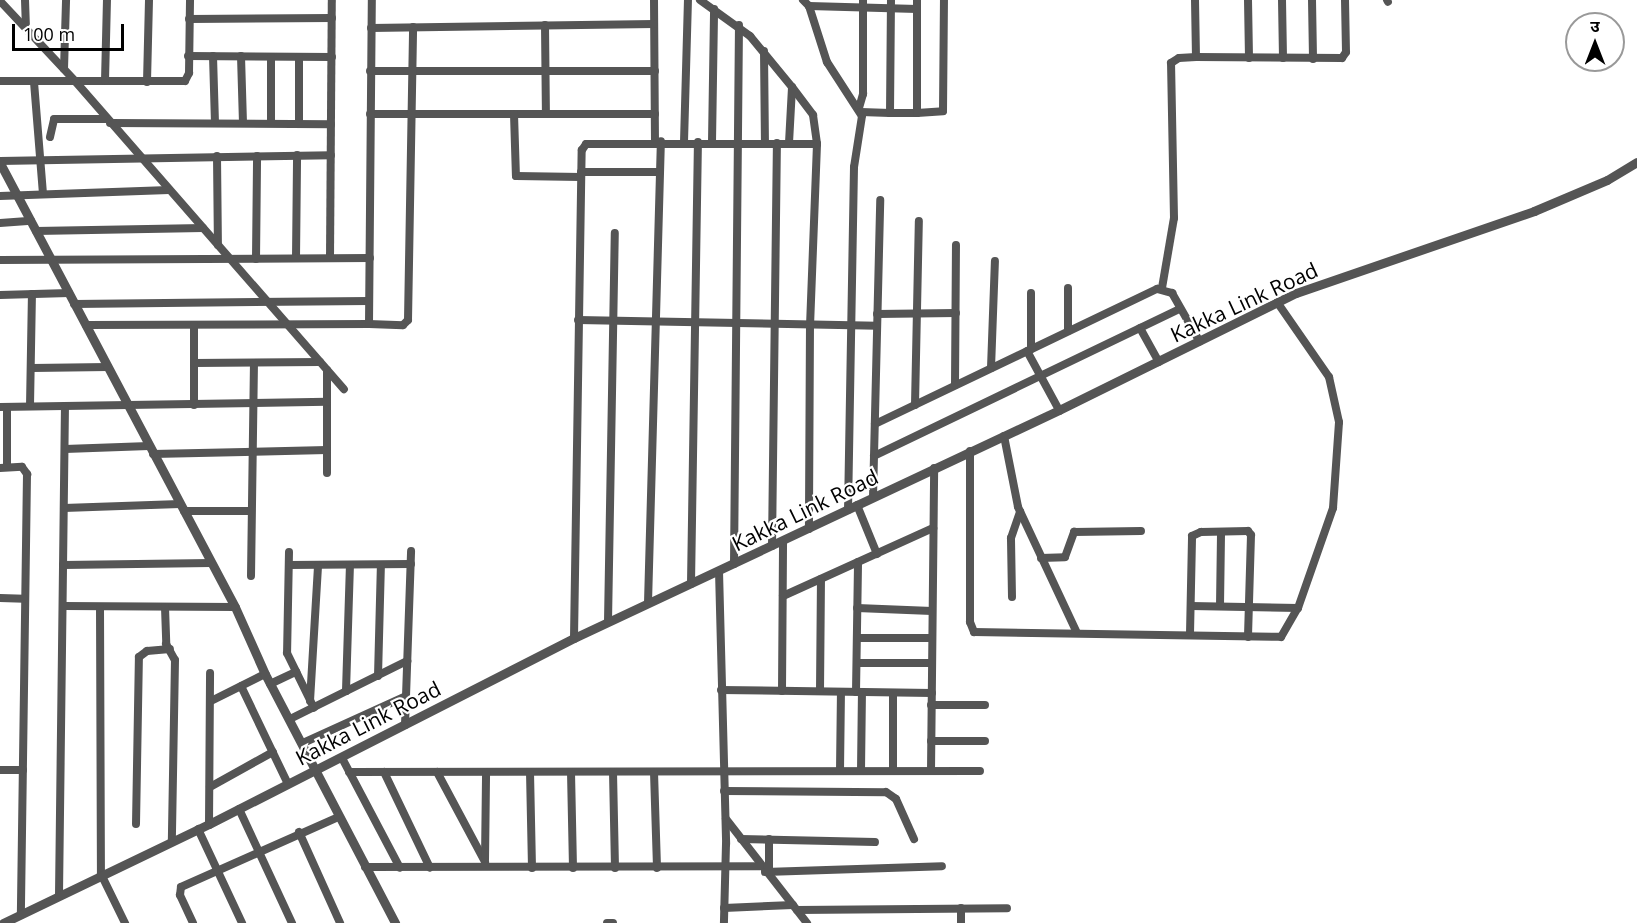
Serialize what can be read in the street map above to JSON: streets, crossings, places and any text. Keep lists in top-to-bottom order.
{
  "streets": {
    "street": ["Kakka Link Road"]
  },
  "scale_bar": "100 m",
  "north": "top"
}
